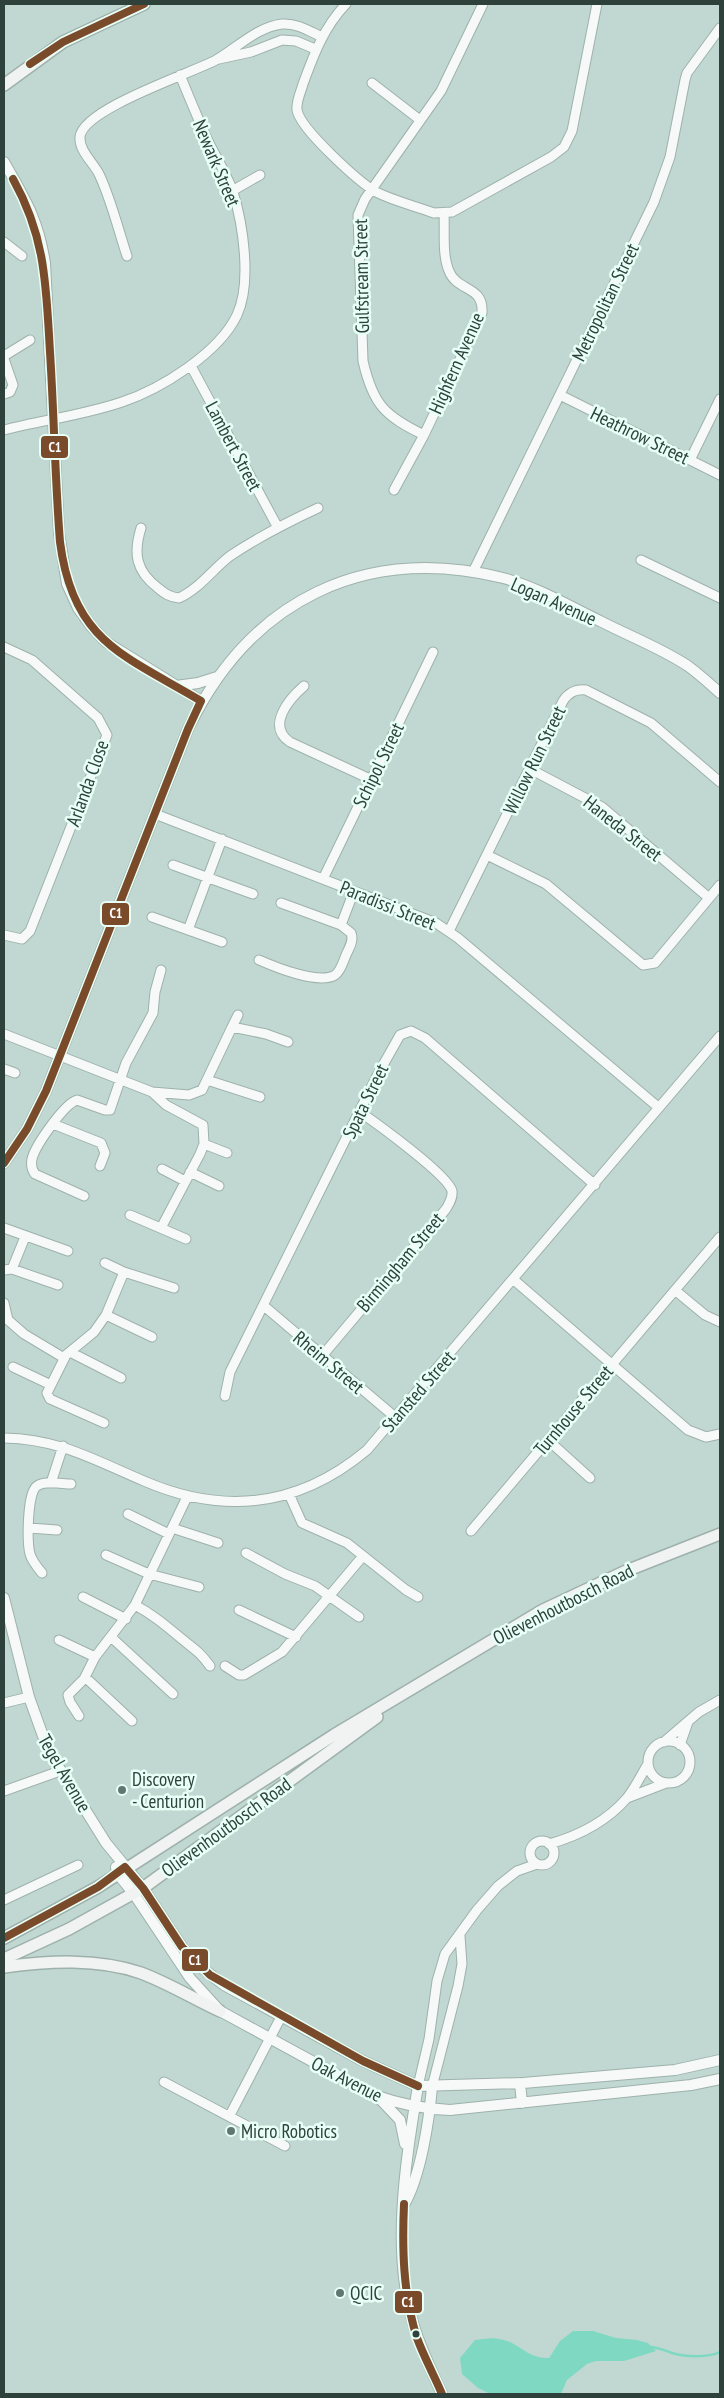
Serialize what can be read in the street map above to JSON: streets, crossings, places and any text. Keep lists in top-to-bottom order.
{
  "streets": {
    "main road": ["Olievenhoutbosch Road"],
    "street": [
      "Newark Street",
      "Gulfstream Street",
      "Metropolitan Street",
      "Highfern Avenue",
      "Heathrow Street",
      "Lambert Street",
      "Logan Avenue",
      "Willow Run Street",
      "Schipol Street",
      "Arlanda Close",
      "Haneda Street",
      "Paradissi Street",
      "Spata Street",
      "Birmingham Street",
      "Rheim Street",
      "Stansted Street",
      "Turnhouse Street",
      "Tegel Avenue",
      "Oak Avenue"
    ]
  },
  "crossings": [
    ["Newark Street", "Lambert Street"],
    ["Gulfstream Street", "Highfern Avenue"],
    ["Metropolitan Street", "Heathrow Street"],
    ["Metropolitan Street", "Logan Avenue"],
    ["Logan Avenue", "Paradissi Street"],
    ["Willow Run Street", "Haneda Street"],
    ["Willow Run Street", "Paradissi Street"],
    ["Schipol Street", "Paradissi Street"],
    ["Paradissi Street", "Stansted Street"],
    ["Spata Street", "Birmingham Street"],
    ["Spata Street", "Rheim Street"],
    ["Spata Street", "Stansted Street"],
    ["Birmingham Street", "Rheim Street"],
    ["Rheim Street", "Stansted Street"],
    ["Olievenhoutbosch Road", "Tegel Avenue"],
    ["Olievenhoutbosch Road", "Oak Avenue"],
    ["Tegel Avenue", "Oak Avenue"]
  ],
  "places": ["Discovery - Centurion", "Micro Robotics", "QCIC"],
  "lines": ["transit line C1"]
}
